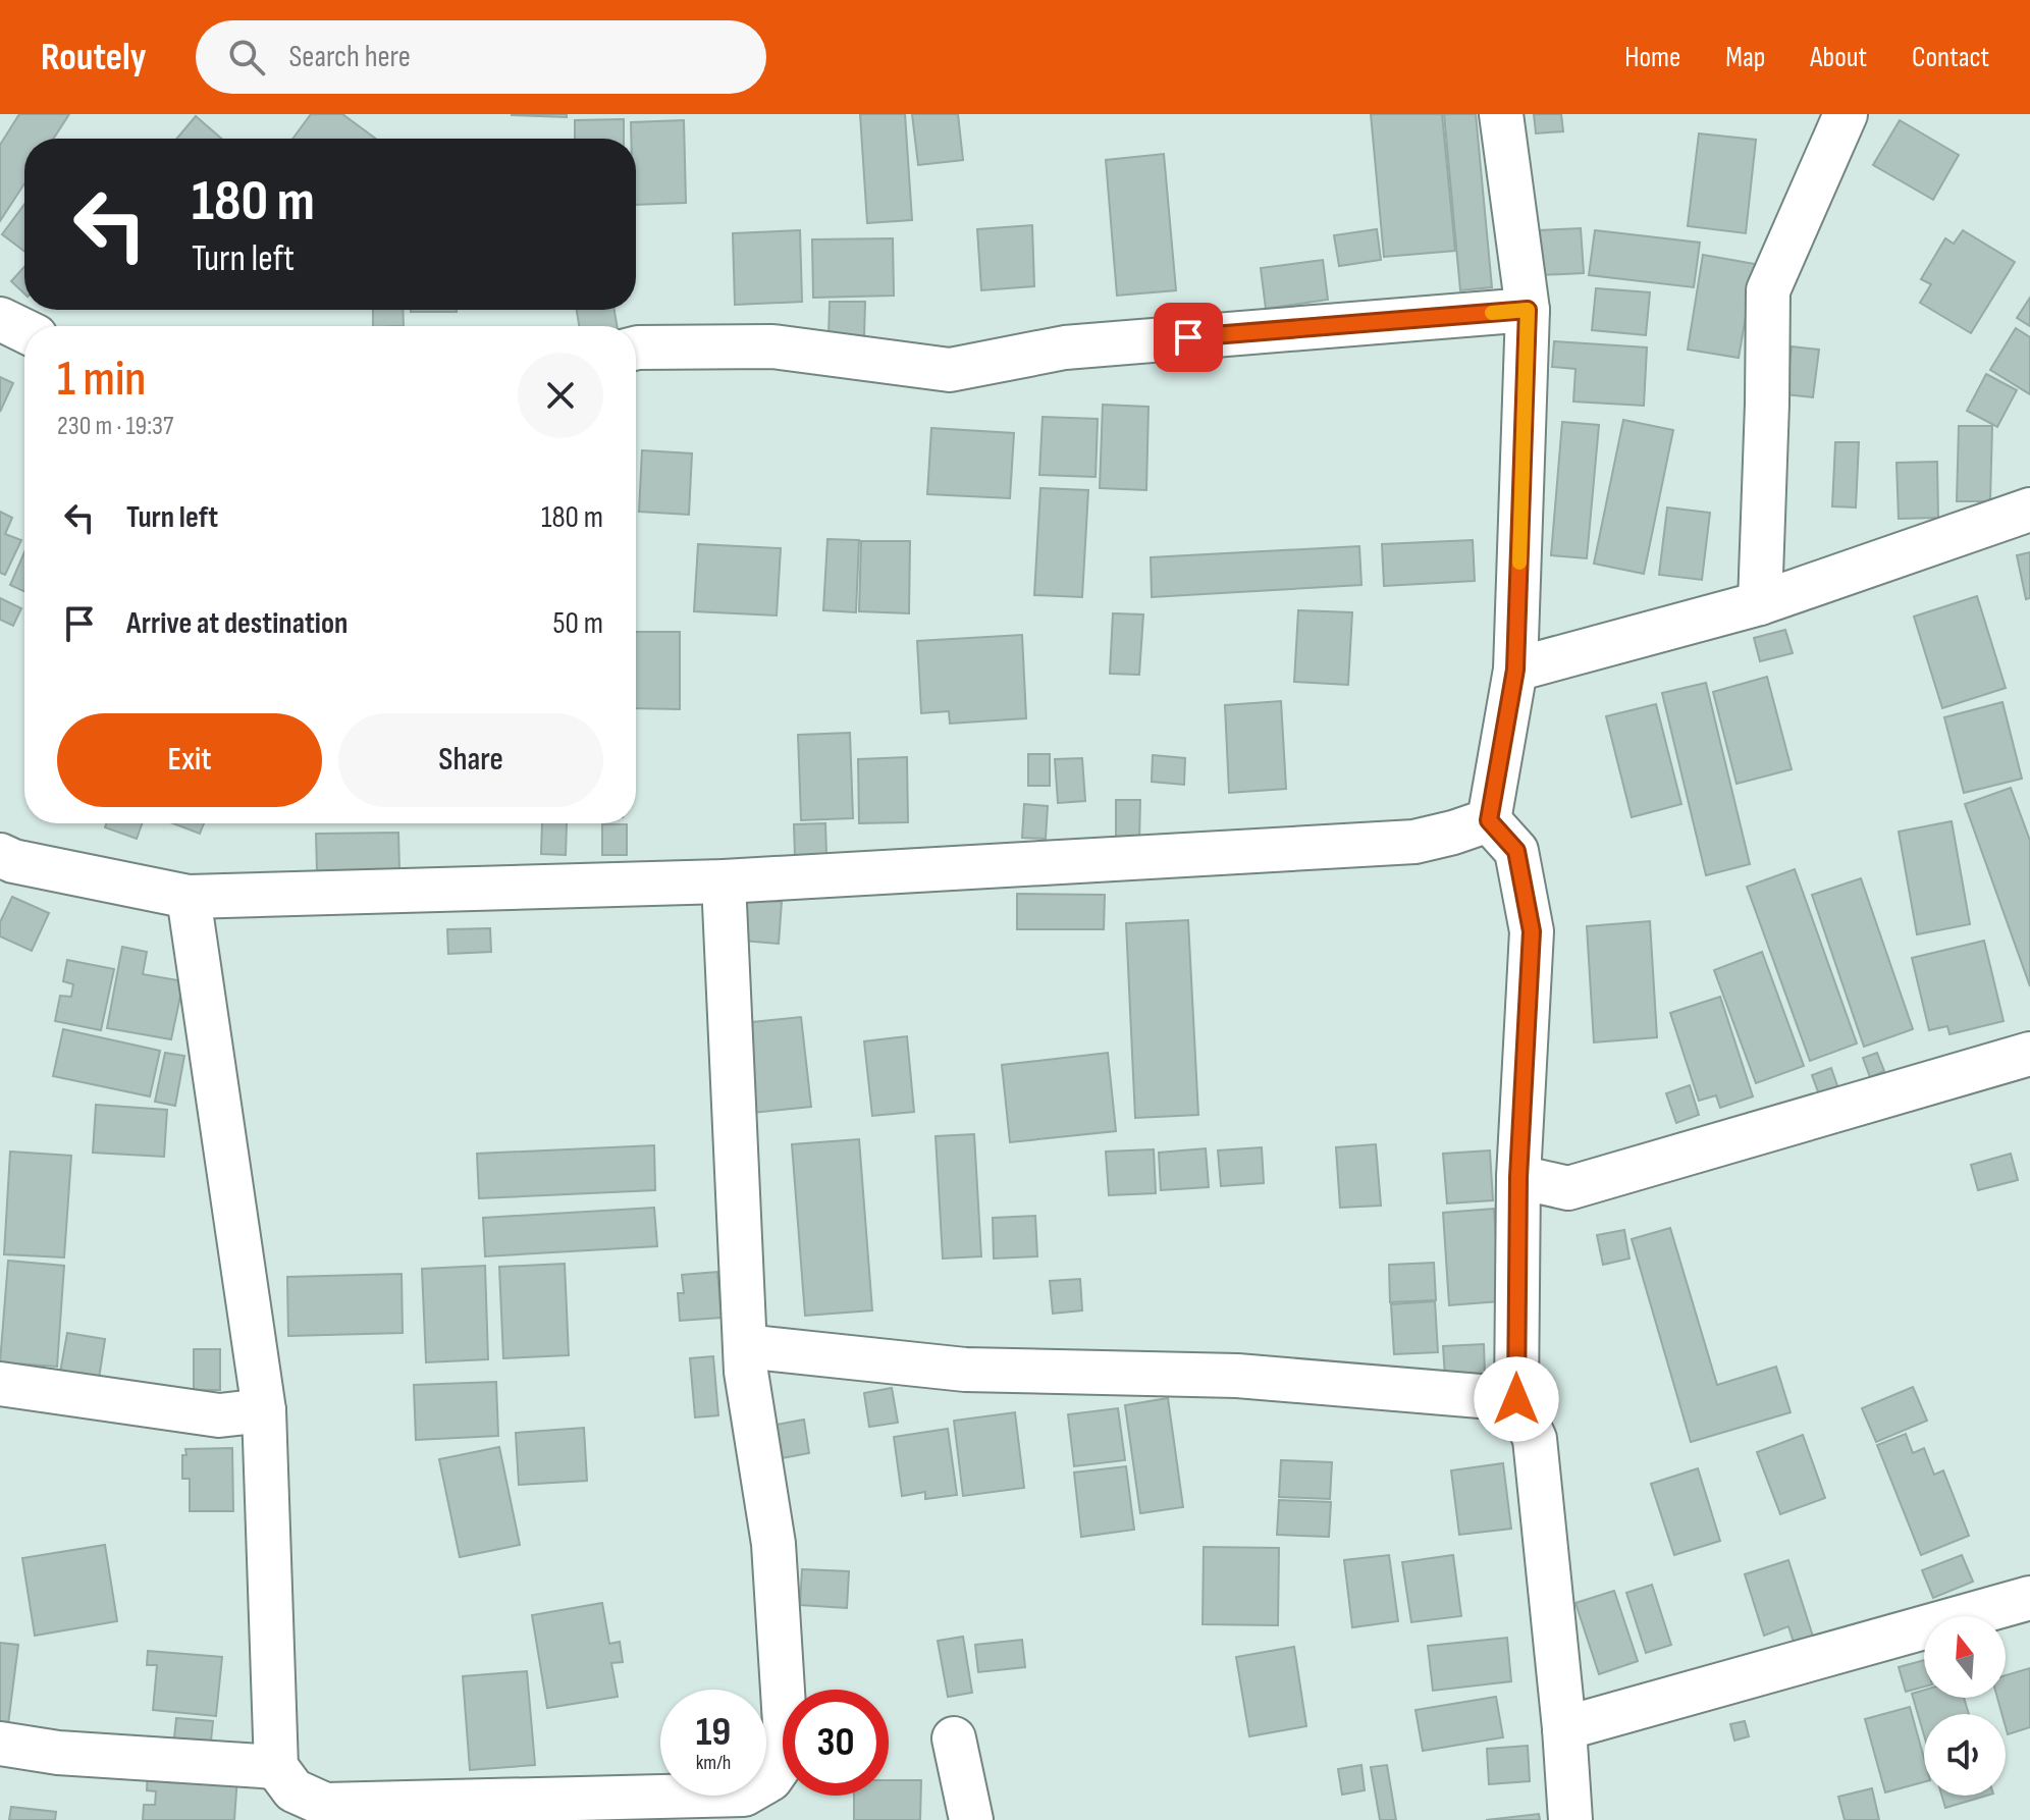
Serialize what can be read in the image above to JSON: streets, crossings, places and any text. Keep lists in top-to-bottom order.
{
  "north": "top",
  "page": {
    "header": "Routely",
    "search": "Search here",
    "nav": [
      "Home",
      "Map",
      "About",
      "Contact"
    ],
    "turn": ["180 m", "Turn left"],
    "heading": ["1 min", "230 m · 19:37"],
    "list": [
      {
        "name": "Turn left",
        "value": "180 m"
      },
      {
        "name": "Arrive at destination",
        "value": "50 m"
      }
    ],
    "buttons": ["Exit", "Share"],
    "speed": "19 km/h",
    "limit": "30"
  }
}
